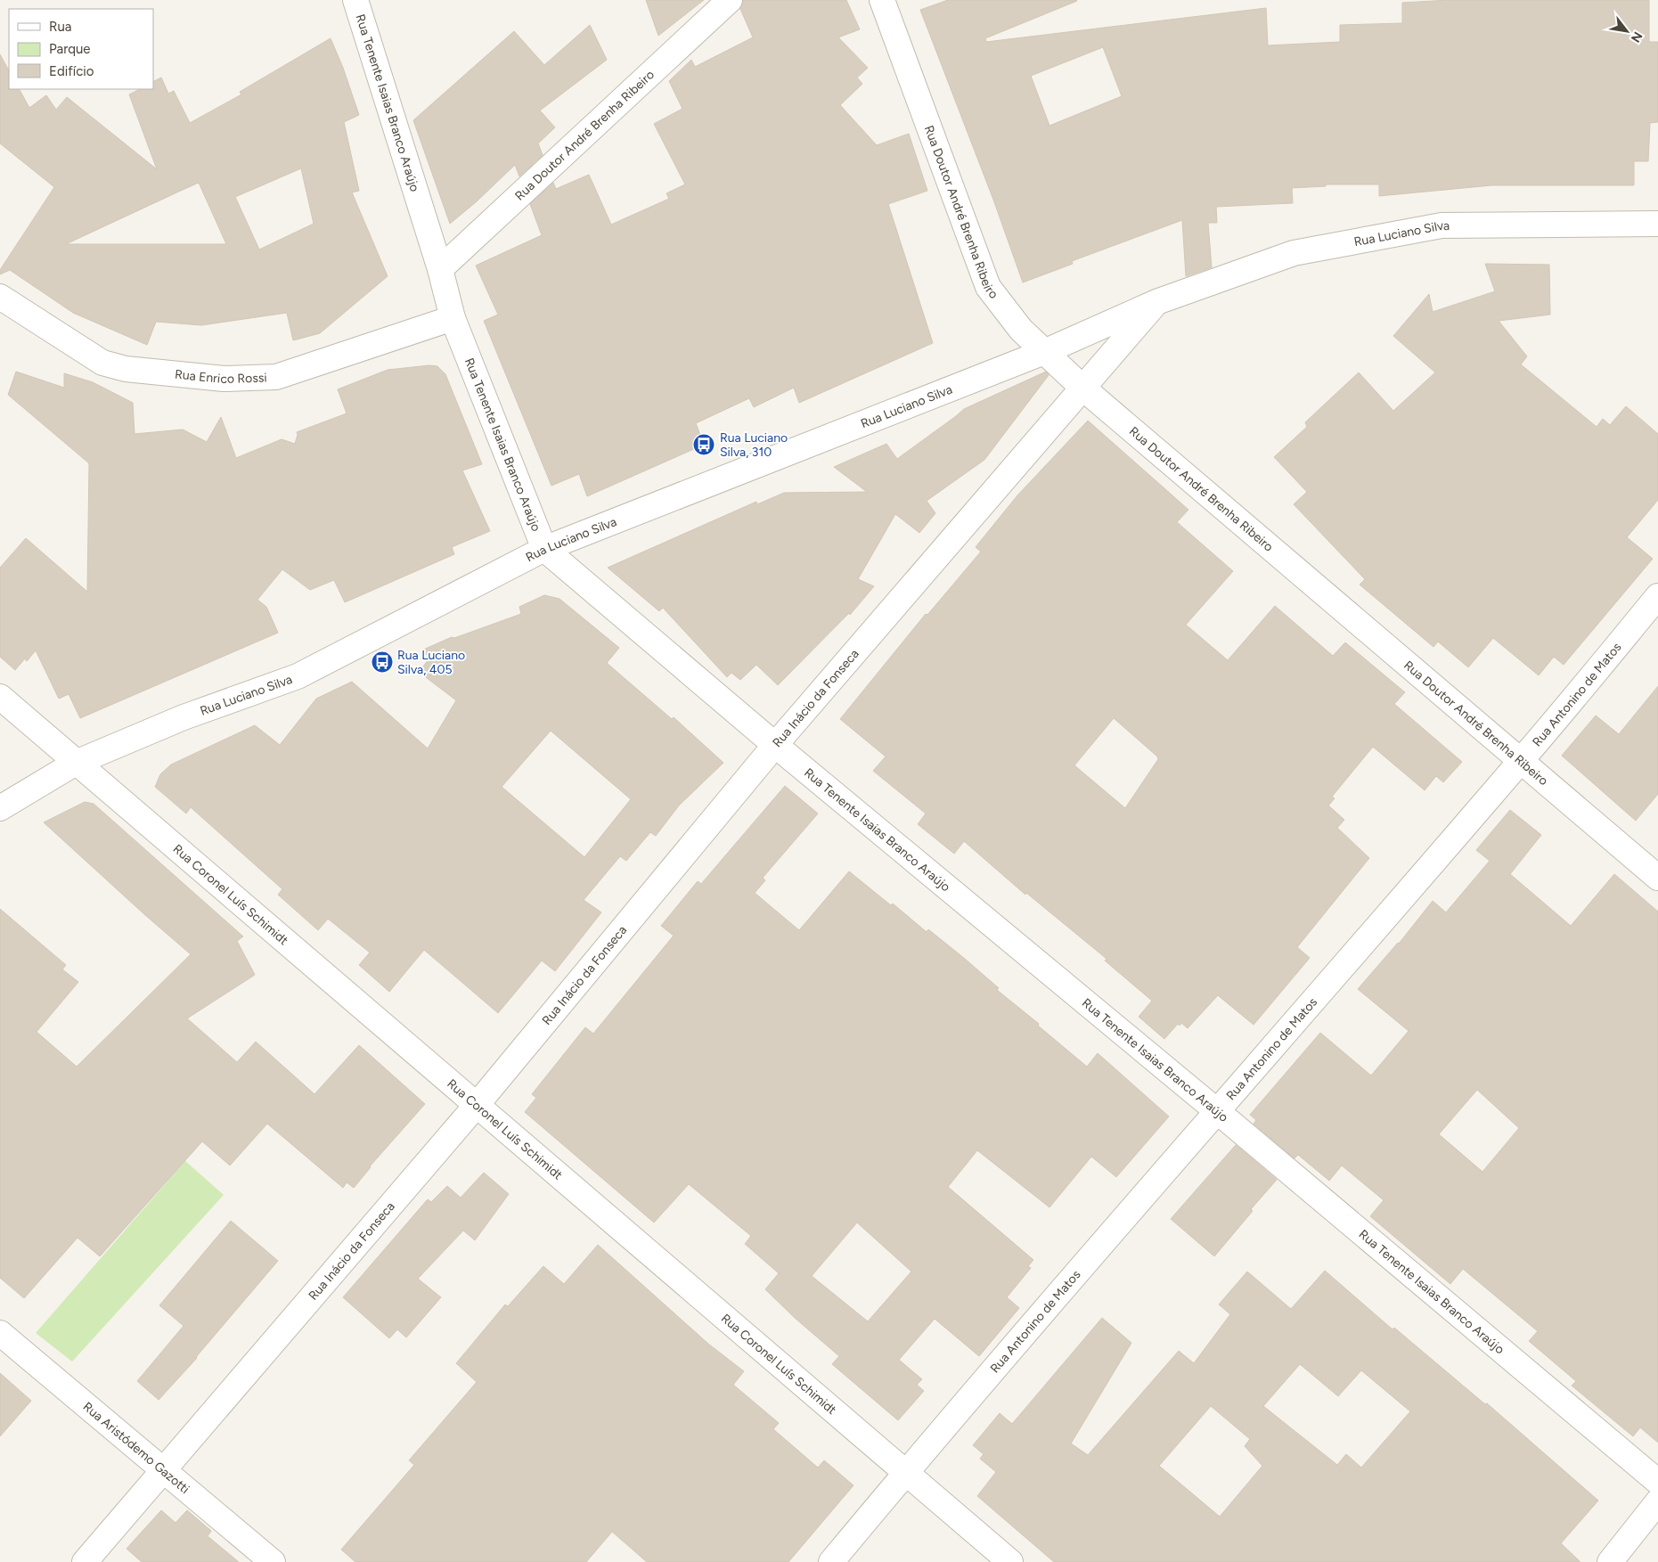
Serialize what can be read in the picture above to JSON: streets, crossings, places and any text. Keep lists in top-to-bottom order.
{
  "streets": {
    "street": [
      "Rua Tenente Isaias Branco Araújo",
      "Rua Doutor André Brenha Ribeiro",
      "Rua Luciano Silva",
      "Rua Enrico Rossi",
      "Rua Antonino de Matos",
      "Rua Inácio da Fonseca",
      "Rua Coronel Luís Schimidt",
      "Rua Aristódemo Gazotti"
    ]
  },
  "crossings": [
    ["Rua Tenente Isaias Branco Araújo", "Rua Doutor André Brenha Ribeiro"],
    ["Rua Tenente Isaias Branco Araújo", "Rua Luciano Silva"],
    ["Rua Tenente Isaias Branco Araújo", "Rua Enrico Rossi"],
    ["Rua Tenente Isaias Branco Araújo", "Rua Antonino de Matos"],
    ["Rua Tenente Isaias Branco Araújo", "Rua Inácio da Fonseca"],
    ["Rua Doutor André Brenha Ribeiro", "Rua Luciano Silva"],
    ["Rua Doutor André Brenha Ribeiro", "Rua Antonino de Matos"],
    ["Rua Doutor André Brenha Ribeiro", "Rua Inácio da Fonseca"],
    ["Rua Luciano Silva", "Rua Inácio da Fonseca"],
    ["Rua Luciano Silva", "Rua Coronel Luís Schimidt"],
    ["Rua Antonino de Matos", "Rua Coronel Luís Schimidt"],
    ["Rua Inácio da Fonseca", "Rua Coronel Luís Schimidt"],
    ["Rua Inácio da Fonseca", "Rua Aristódemo Gazotti"]
  ],
  "places": {
    "bus stop": ["Rua Luciano Silva, 310", "Rua Luciano Silva, 405"]
  },
  "legend": ["Rua", "Parque", "Edifício"],
  "north": "bottom right"
}
